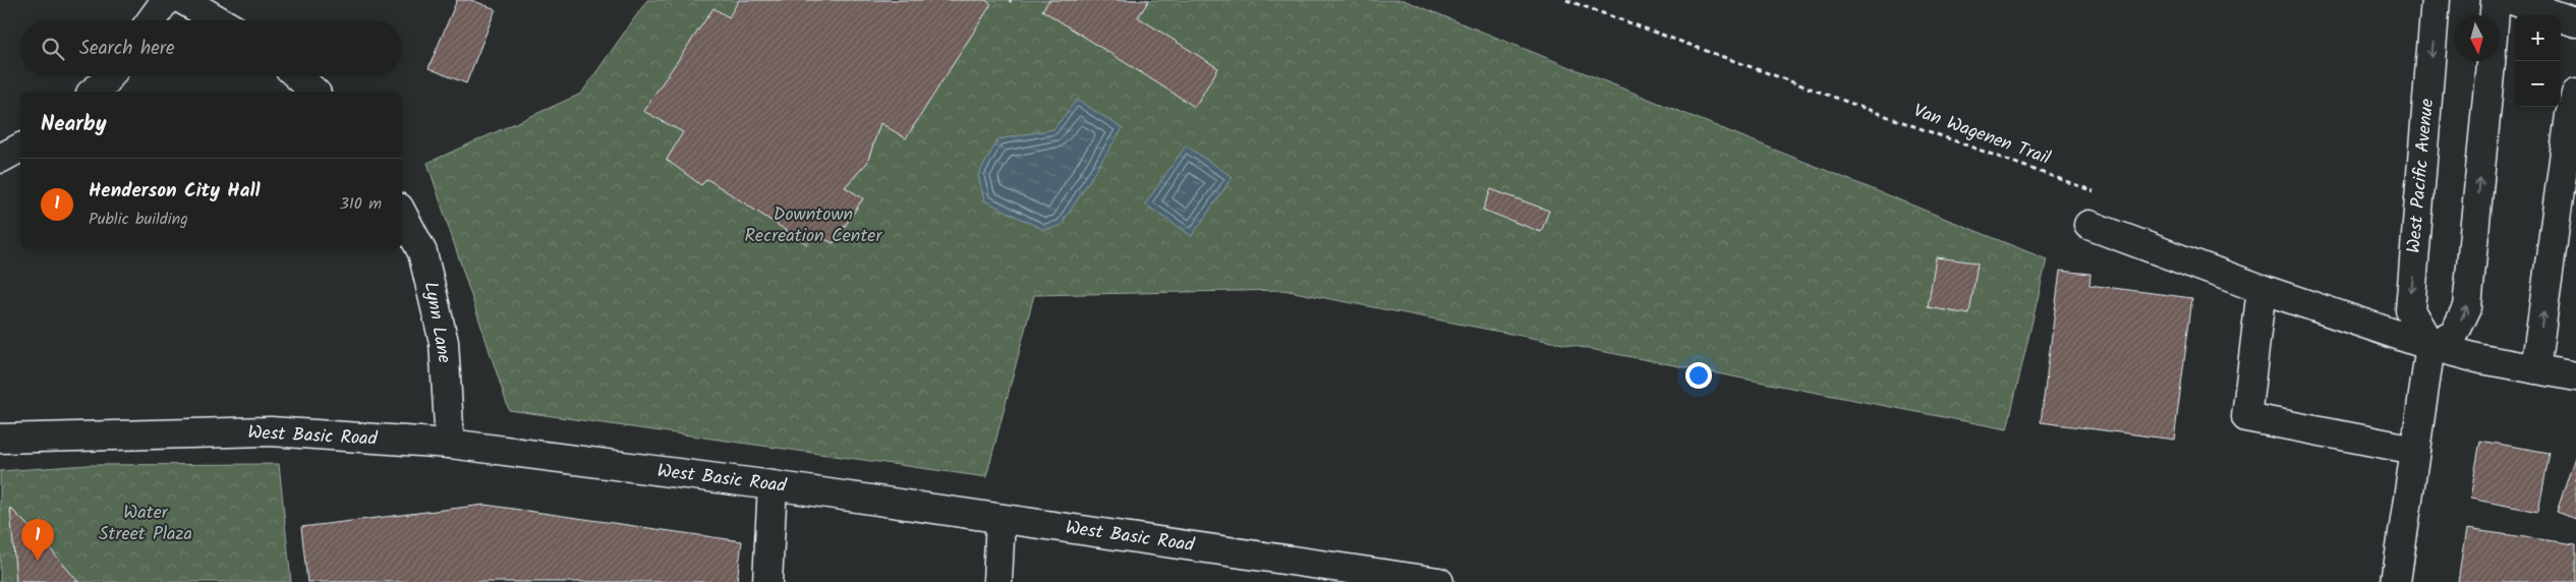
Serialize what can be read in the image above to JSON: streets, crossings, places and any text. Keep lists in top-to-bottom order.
{
  "streets": {
    "street": ["West Pacific Avenue", "Lynn Lane", "West Basic Road"],
    "path": ["Van Wagenen Trail"]
  },
  "crossings": [
    ["Lynn Lane", "West Basic Road"]
  ],
  "parks": ["Downtown Recreation Center", "Water Street Plaza"],
  "north": "bottom",
  "page": {
    "map_buttons": ["+", "−"],
    "search": "Search here",
    "heading": "Nearby",
    "list": [
      {
        "mark": "1",
        "name": "Henderson City Hall",
        "note": "Public building",
        "value": "310 m"
      }
    ],
    "pins": "1"
  }
}
